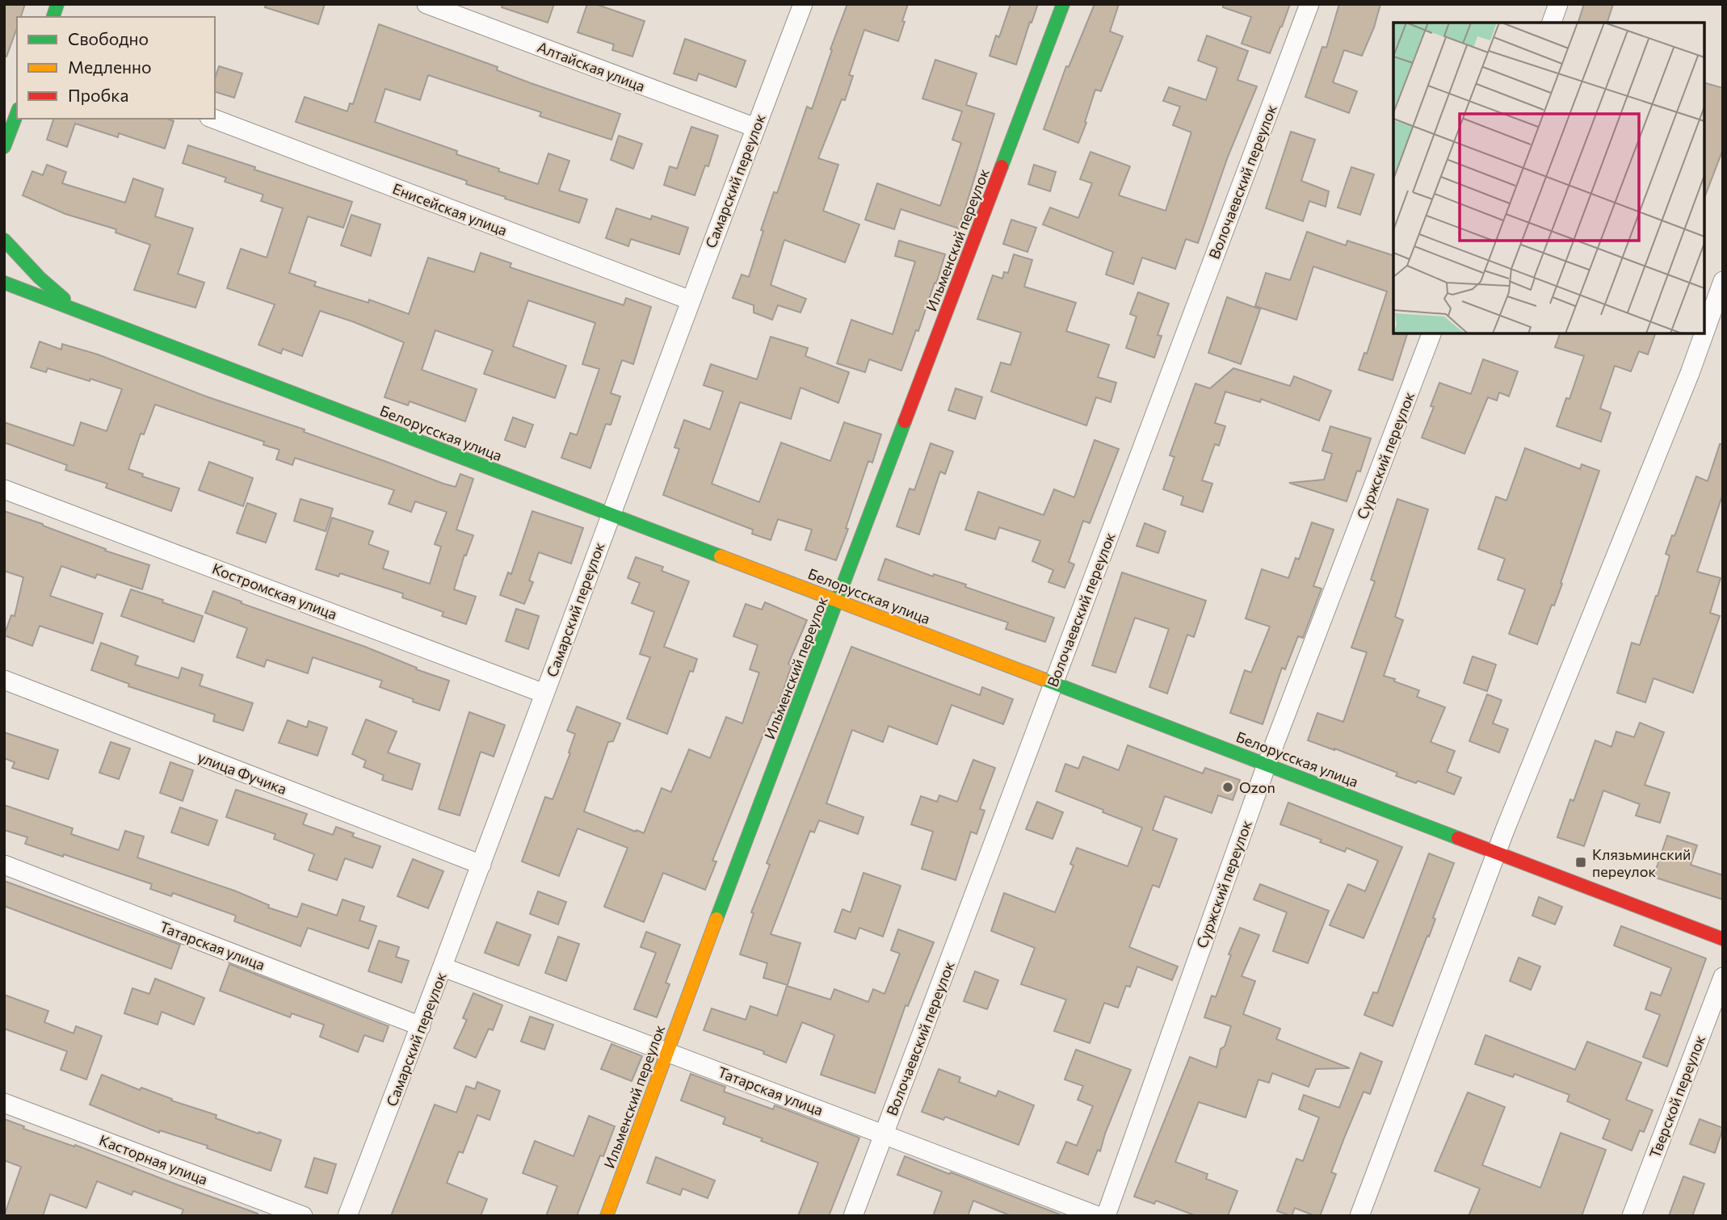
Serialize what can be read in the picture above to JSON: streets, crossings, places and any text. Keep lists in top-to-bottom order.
{
  "streets": {
    "main road": ["Ильменский переулок", "Белорусская улица"],
    "street": [
      "Алтайская улица",
      "Самарский переулок",
      "Волочаевский переулок",
      "Енисейская улица",
      "Суржский переулок",
      "Костромская улица",
      "улица Фучика",
      "Татарская улица",
      "Тверской переулок",
      "Касторная улица"
    ]
  },
  "crossings": [
    ["Алтайская улица", "Самарский переулок"],
    ["Самарский переулок", "Енисейская улица"],
    ["Самарский переулок", "Белорусская улица"],
    ["Самарский переулок", "Костромская улица"],
    ["Самарский переулок", "улица Фучика"],
    ["Самарский переулок", "Татарская улица"],
    ["Волочаевский переулок", "Белорусская улица"],
    ["Волочаевский переулок", "Татарская улица"],
    ["Ильменский переулок", "Белорусская улица"],
    ["Ильменский переулок", "Татарская улица"],
    ["Белорусская улица", "Суржский переулок"]
  ],
  "places": {
    "other": ["Ozon"],
    "transit": ["Клязьминский переулок"]
  },
  "legend": ["Свободно", "Медленно", "Пробка"]
}
